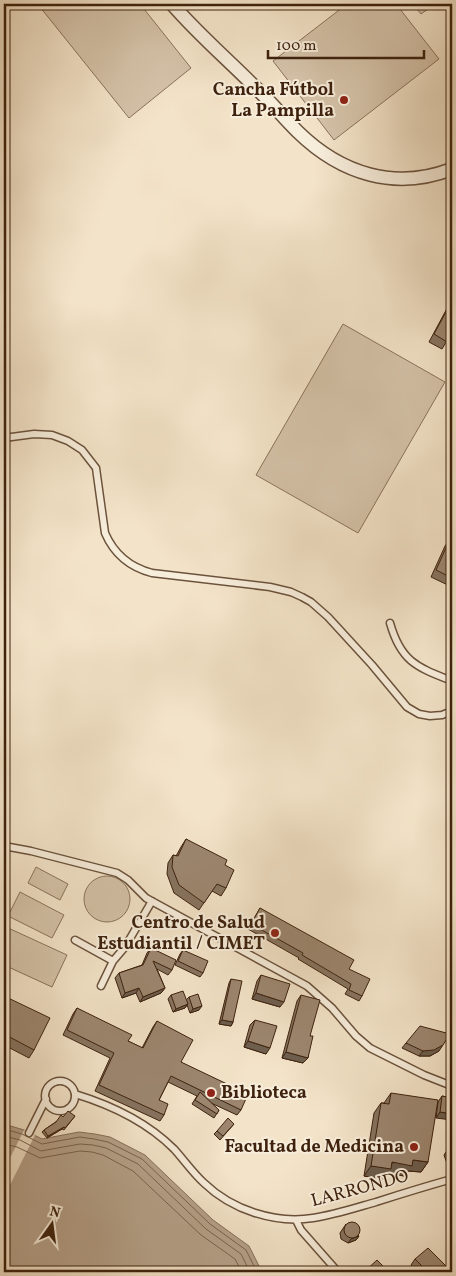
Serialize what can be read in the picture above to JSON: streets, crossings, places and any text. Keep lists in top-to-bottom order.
{
  "streets": {
    "lane": ["LARRONDO"]
  },
  "places": [
    "Cancha Fútbol La Pampilla",
    "Centro de Salud Estudiantil / CIMET",
    "Biblioteca",
    "Facultad de Medicina"
  ],
  "scale_bar": "100 m",
  "north": "top"
}
